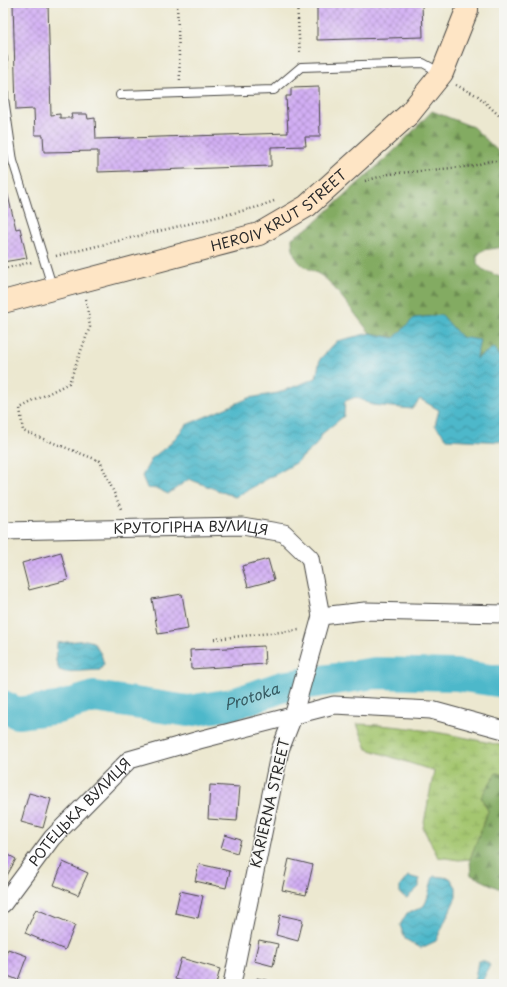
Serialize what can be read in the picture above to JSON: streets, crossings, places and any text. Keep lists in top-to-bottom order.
{
  "streets": {
    "street": [
      "HEROIV KRUT STREET",
      "КРУТОГІРНА ВУЛИЦЯ",
      "KARIERNA STREET",
      "РОТЕЦЬКА ВУЛИЦЯ"
    ]
  },
  "crossings": [
    ["КРУТОГІРНА ВУЛИЦЯ", "KARIERNA STREET"],
    ["KARIERNA STREET", "РОТЕЦЬКА ВУЛИЦЯ"]
  ],
  "water": ["Protoka"]
}
